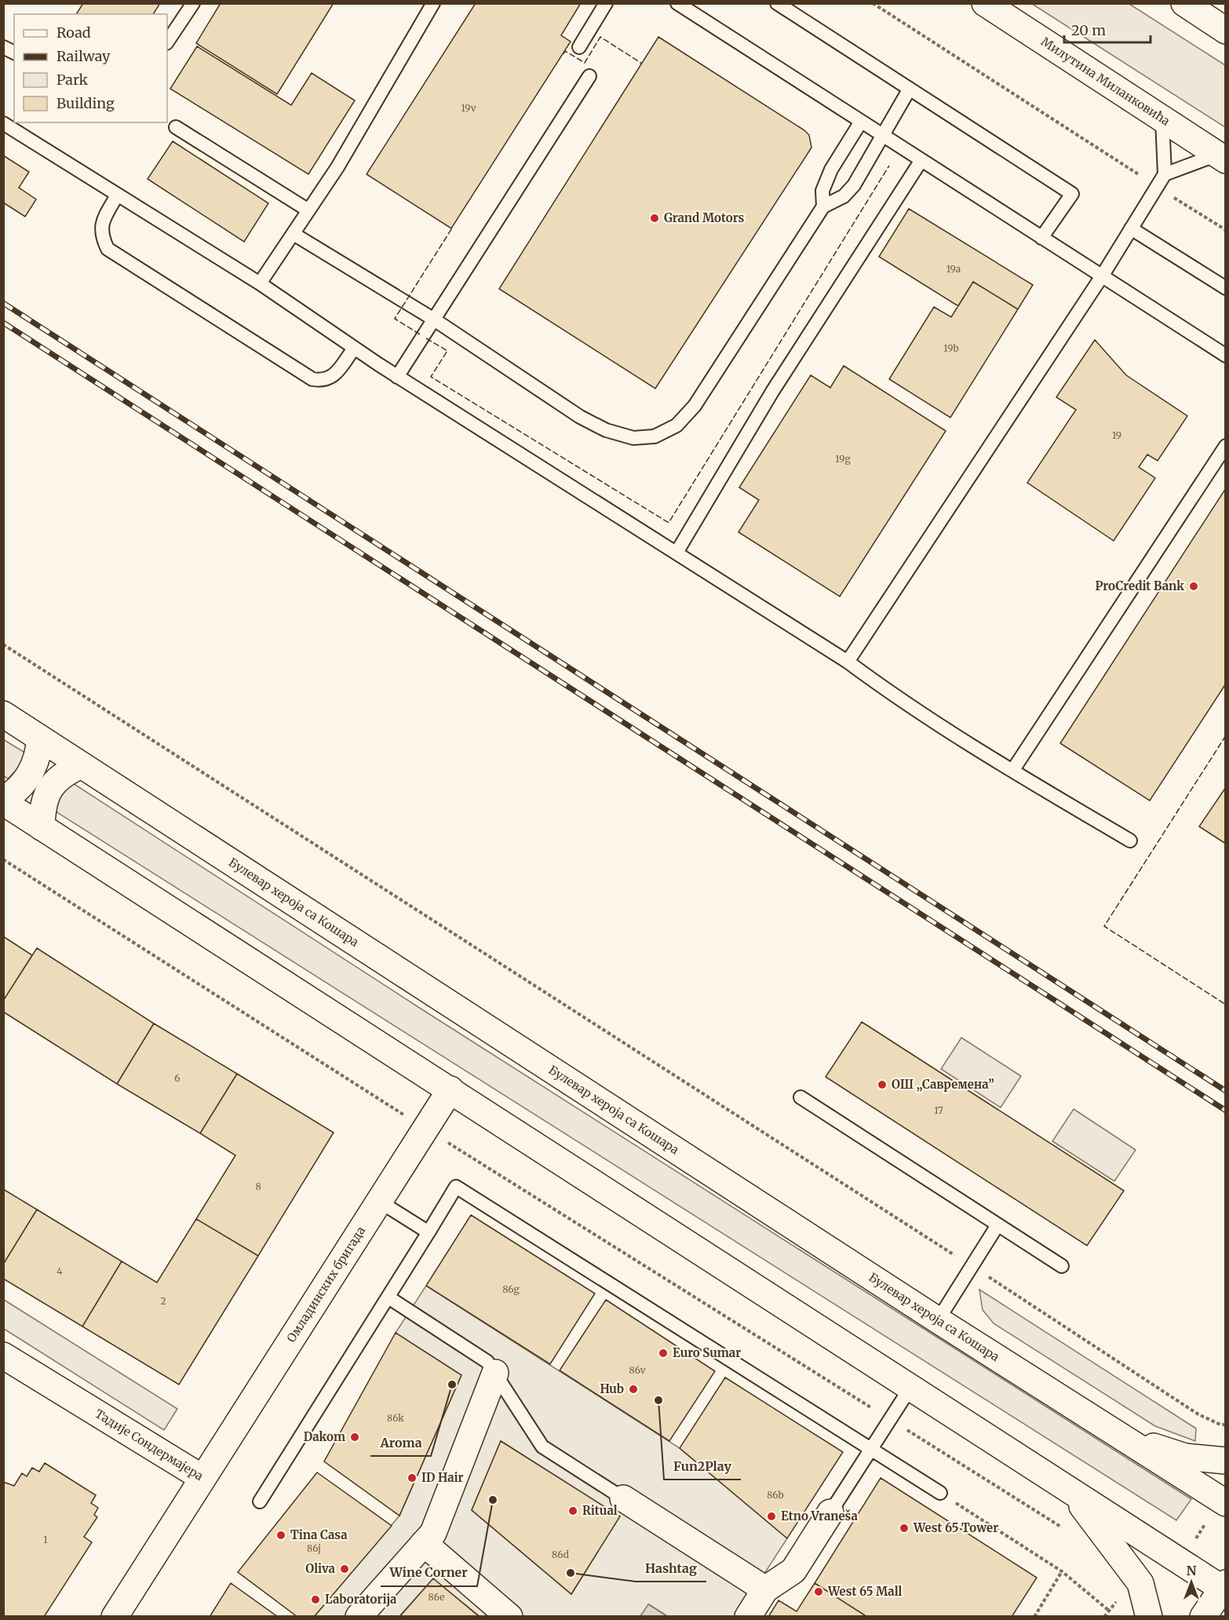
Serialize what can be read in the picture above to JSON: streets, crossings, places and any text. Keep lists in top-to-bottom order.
{
  "streets": {
    "main road": [
      "Милутина Миланковића",
      "Булевар хероја са Кошара",
      "Омладинских бригада",
      "Тадије Сондермајера"
    ]
  },
  "crossings": [
    ["Омладинских бригада", "Тадије Сондермајера"]
  ],
  "places": [
    "Grand Motors",
    "ProCredit Bank",
    "ОШ „Савремена”",
    "Euro Sumar",
    "Aroma",
    "Hub",
    "Fun2Play",
    "Dakom",
    "ID Hair",
    "Wine Corner",
    "Ritual",
    "Etno Vraneša",
    "West 65 Tower",
    "Tina Casa",
    "Oliva",
    "Hashtag",
    "West 65 Mall",
    "Laboratorija"
  ],
  "house_numbers": [
    "19v",
    "19a",
    "19b",
    "19",
    "19g",
    "6",
    "17",
    "8",
    "4",
    "86g",
    "2",
    "86v",
    "86k",
    "86b",
    "1",
    "86j",
    "86d",
    "86e"
  ],
  "legend": [
    "Road",
    "Railway",
    "Park",
    "Building"
  ],
  "scale_bar": "20 m",
  "north": "top"
}
